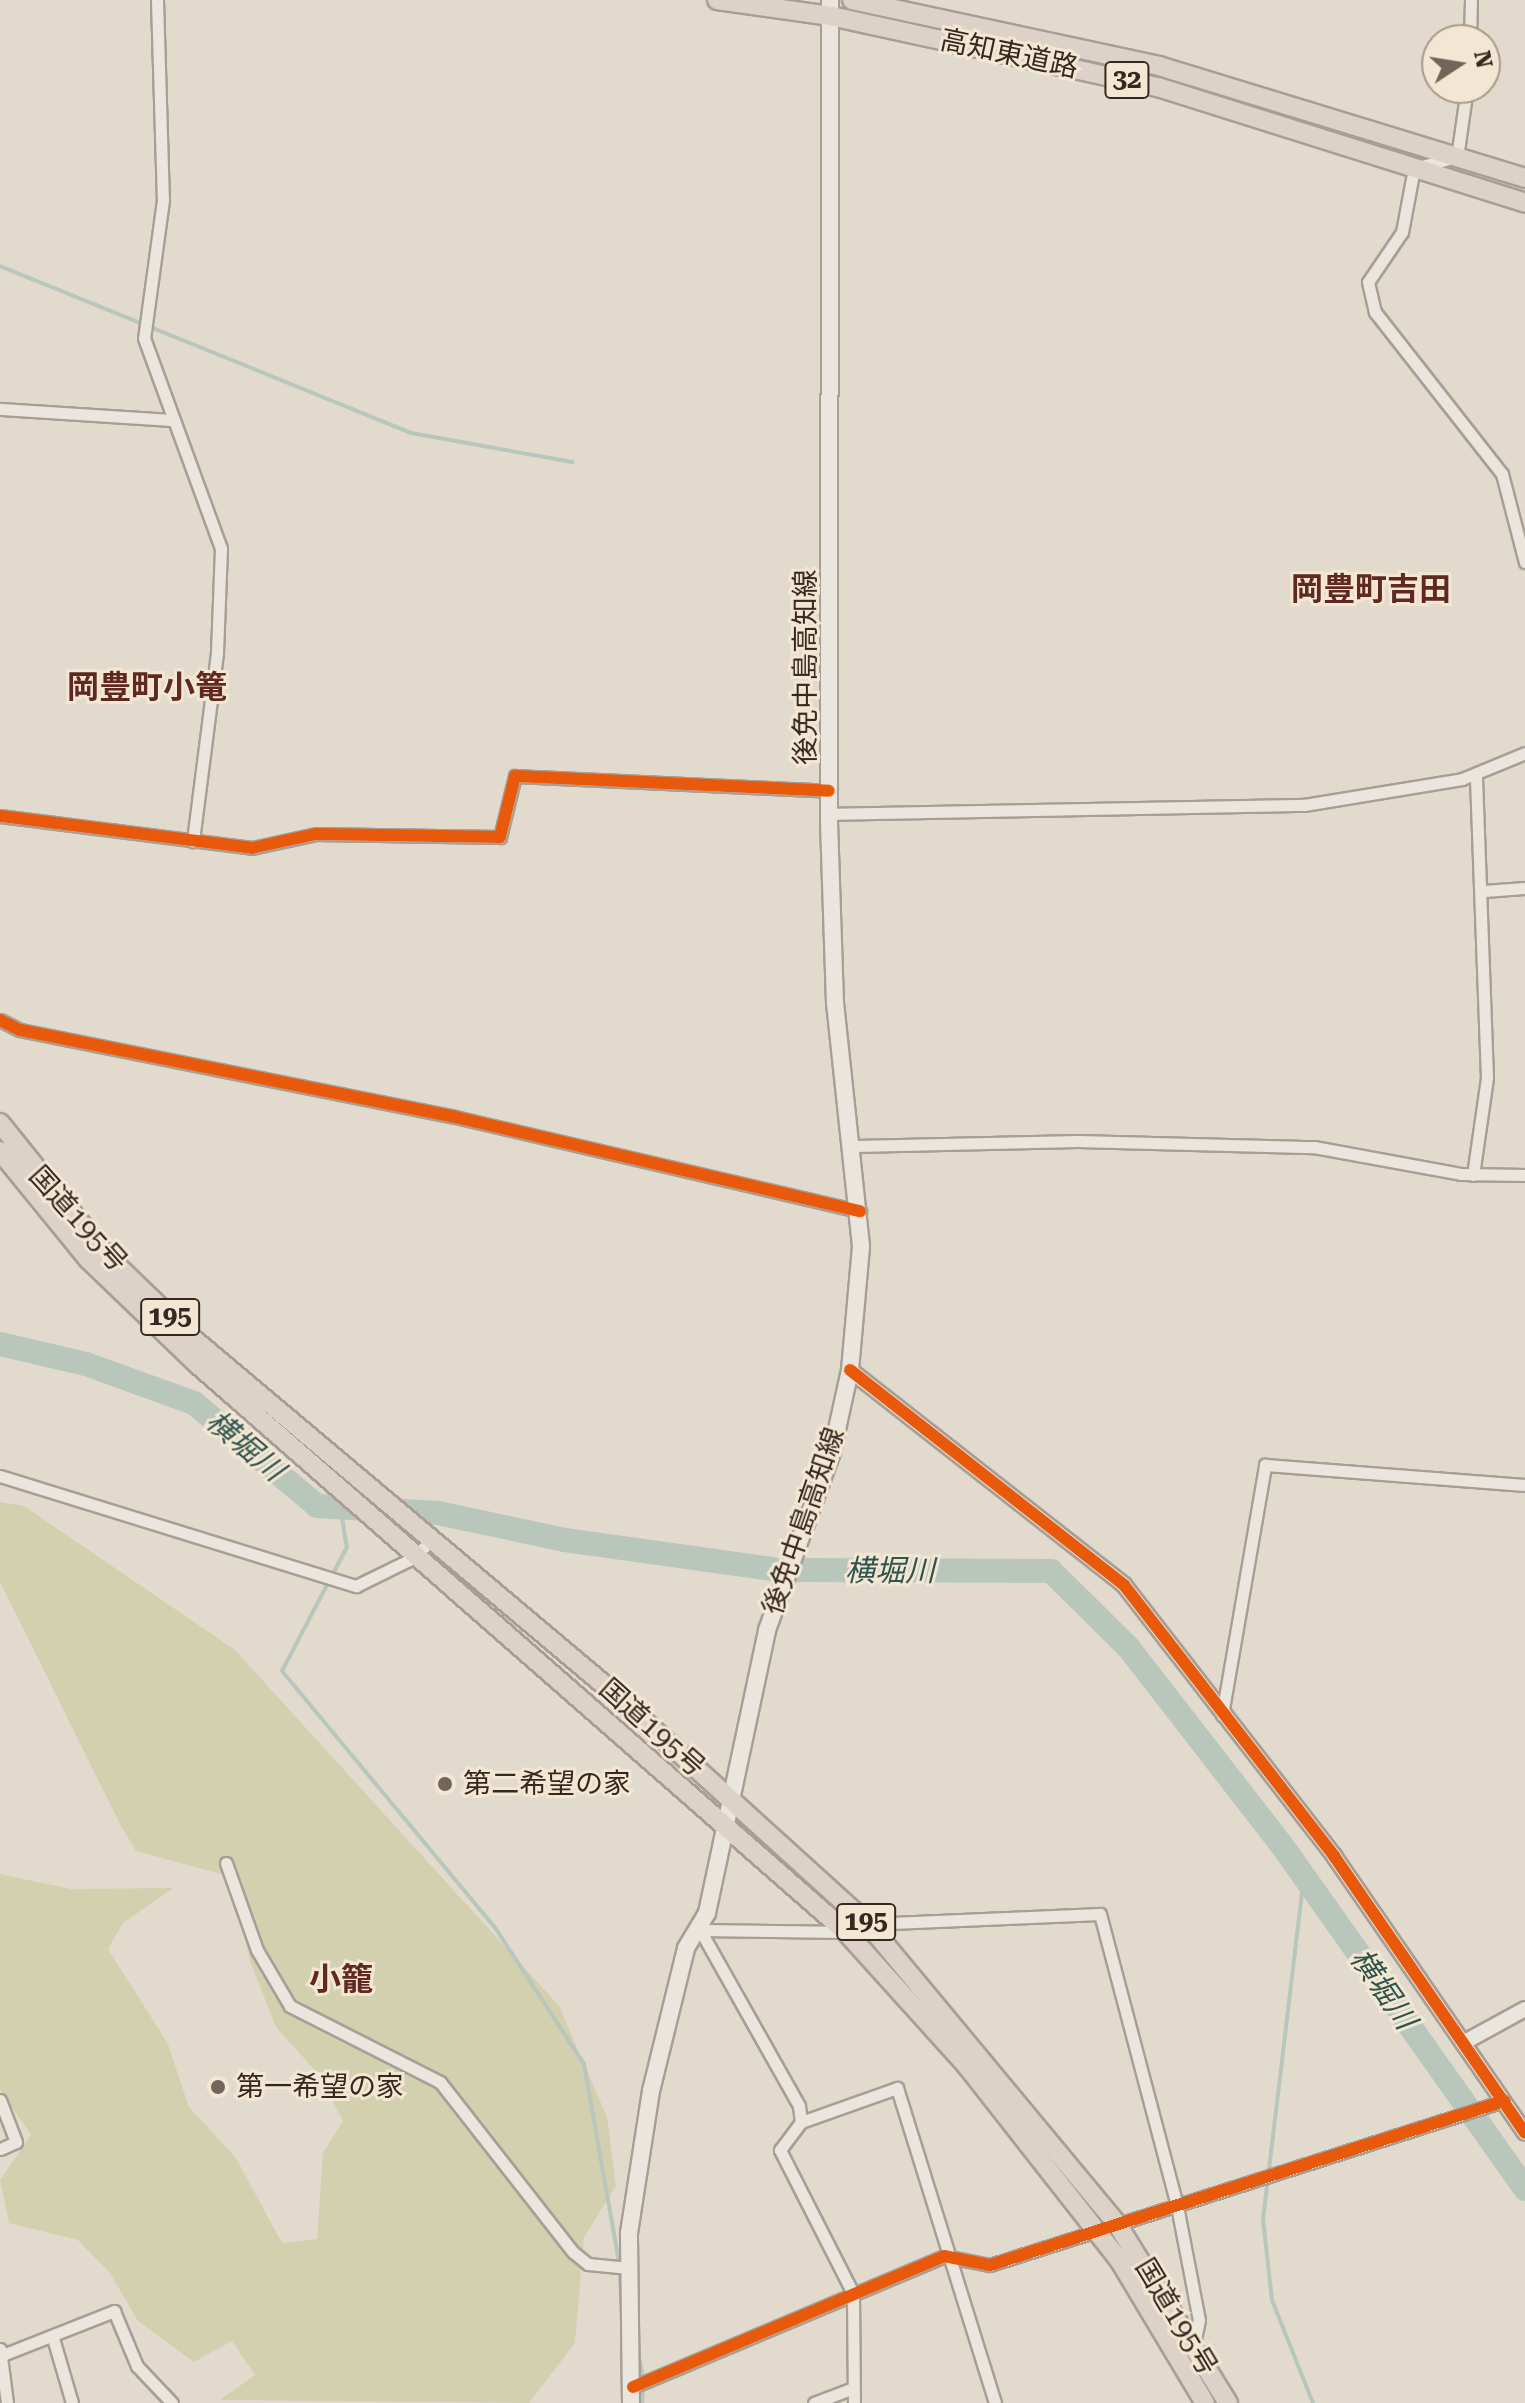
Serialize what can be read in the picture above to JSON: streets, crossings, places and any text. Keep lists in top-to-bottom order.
{
  "streets": {
    "highway": [
      "高知東道路",
      "32",
      "国道195号",
      "195"
    ],
    "main road": ["後免中島高知線"]
  },
  "crossings": [
    ["高知東道路", "後免中島高知線"],
    ["後免中島高知線", "国道195号"]
  ],
  "districts": ["岡豊町吉田", "岡豊町小篭", "小籠"],
  "water": ["横堀川"],
  "places": ["第二希望の家", "第一希望の家"],
  "north": "right"
}
